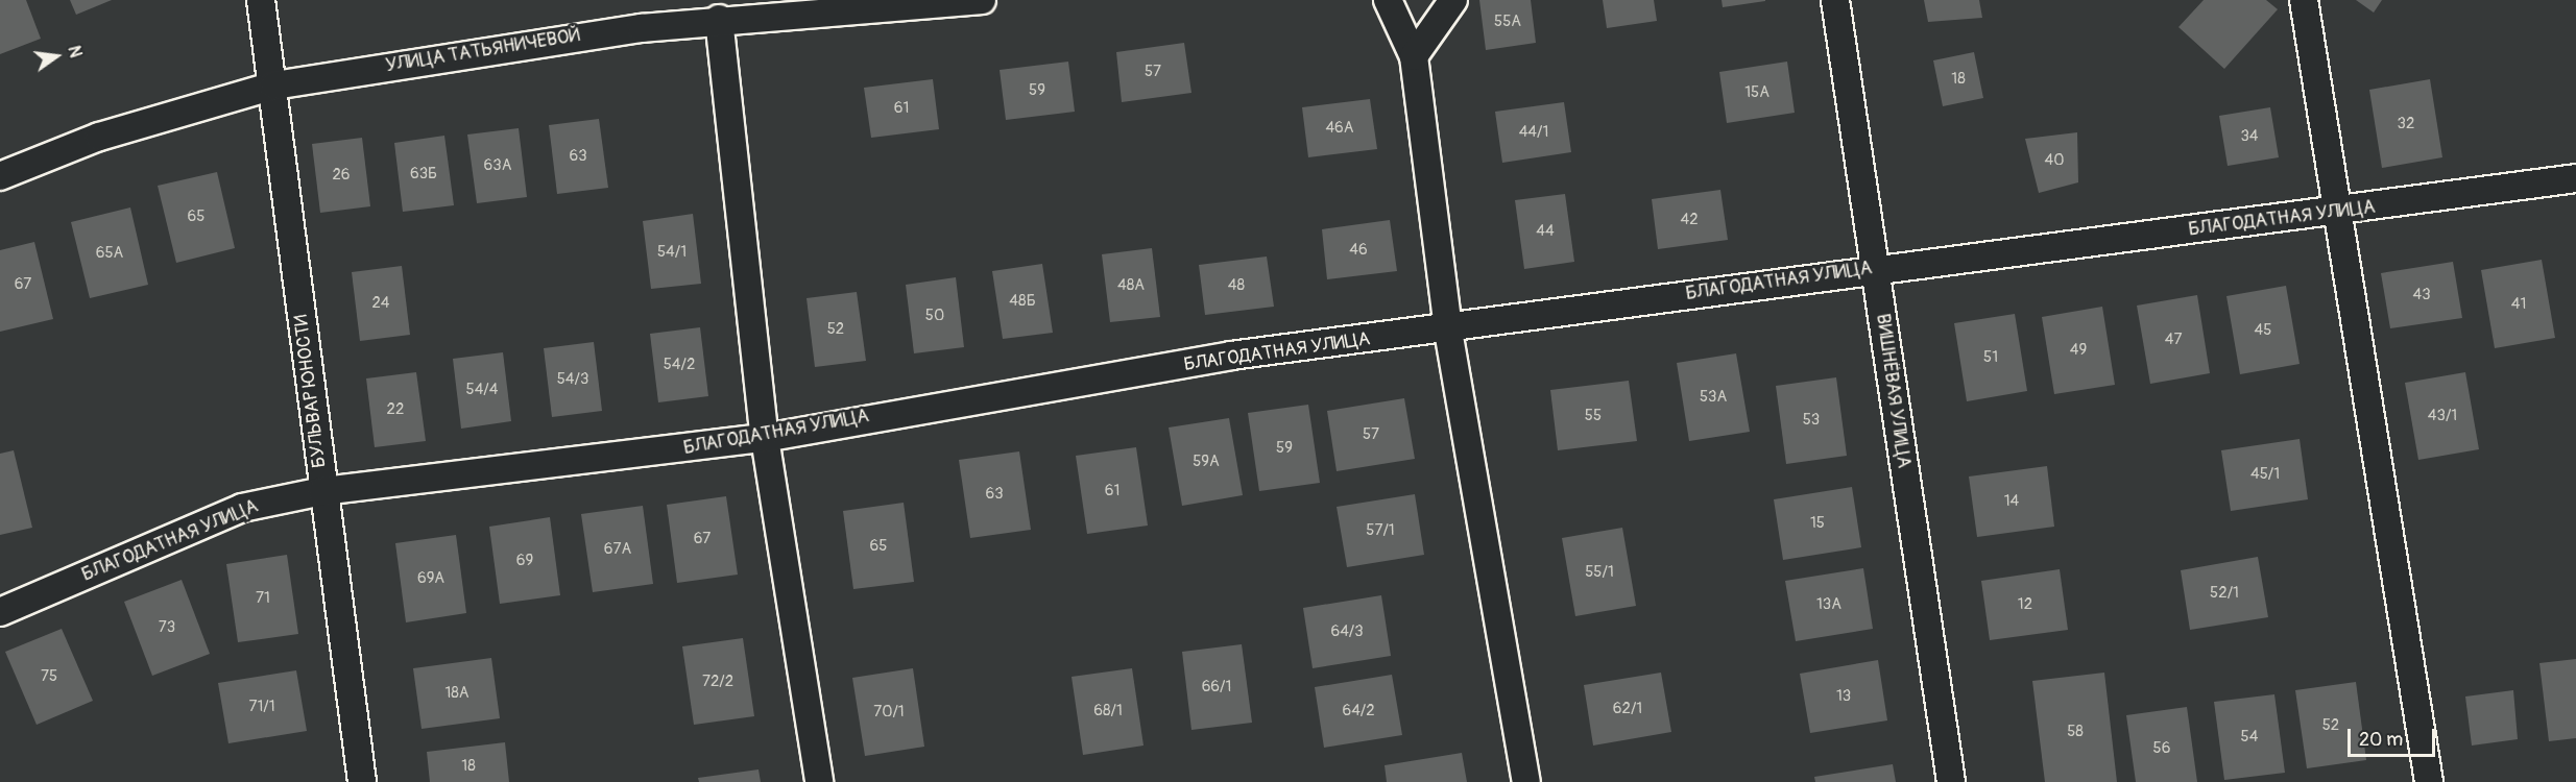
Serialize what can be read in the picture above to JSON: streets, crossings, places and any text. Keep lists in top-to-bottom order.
{
  "streets": {
    "street": [
      "УЛИЦА ТАТЬЯНИЧЕВОЙ",
      "БЛАГОДАТНАЯ УЛИЦА",
      "БУЛЬВАР ЮНОСТИ",
      "ВИШНЁВАЯ УЛИЦА"
    ]
  },
  "crossings": [
    ["УЛИЦА ТАТЬЯНИЧЕВОЙ", "БУЛЬВАР ЮНОСТИ"],
    ["БЛАГОДАТНАЯ УЛИЦА", "БУЛЬВАР ЮНОСТИ"],
    ["БЛАГОДАТНАЯ УЛИЦА", "ВИШНЁВАЯ УЛИЦА"]
  ],
  "house_numbers": [
    "55А",
    "57",
    "18",
    "59",
    "15А",
    "61",
    "32",
    "46А",
    "44/1",
    "34",
    "63",
    "40",
    "63А",
    "63Б",
    "26",
    "65",
    "42",
    "44",
    "46",
    "54/1",
    "65А",
    "67",
    "48А",
    "48",
    "43",
    "48Б",
    "24",
    "41",
    "50",
    "52",
    "45",
    "47",
    "49",
    "51",
    "54/2",
    "54/3",
    "54/4",
    "53А",
    "22",
    "55",
    "43/1",
    "53",
    "57",
    "59",
    "59А",
    "45/1",
    "61",
    "63",
    "14",
    "15",
    "57/1",
    "67",
    "65",
    "67А",
    "69",
    "55/1",
    "69А",
    "52/1",
    "71",
    "13А",
    "12",
    "73",
    "64/3",
    "75",
    "72/2",
    "66/1",
    "18А",
    "13",
    "71/1",
    "62/1",
    "68/1",
    "64/2",
    "70/1",
    "52",
    "58",
    "54",
    "56",
    "18"
  ],
  "scale_bar": "20 m",
  "north": "right"
}
